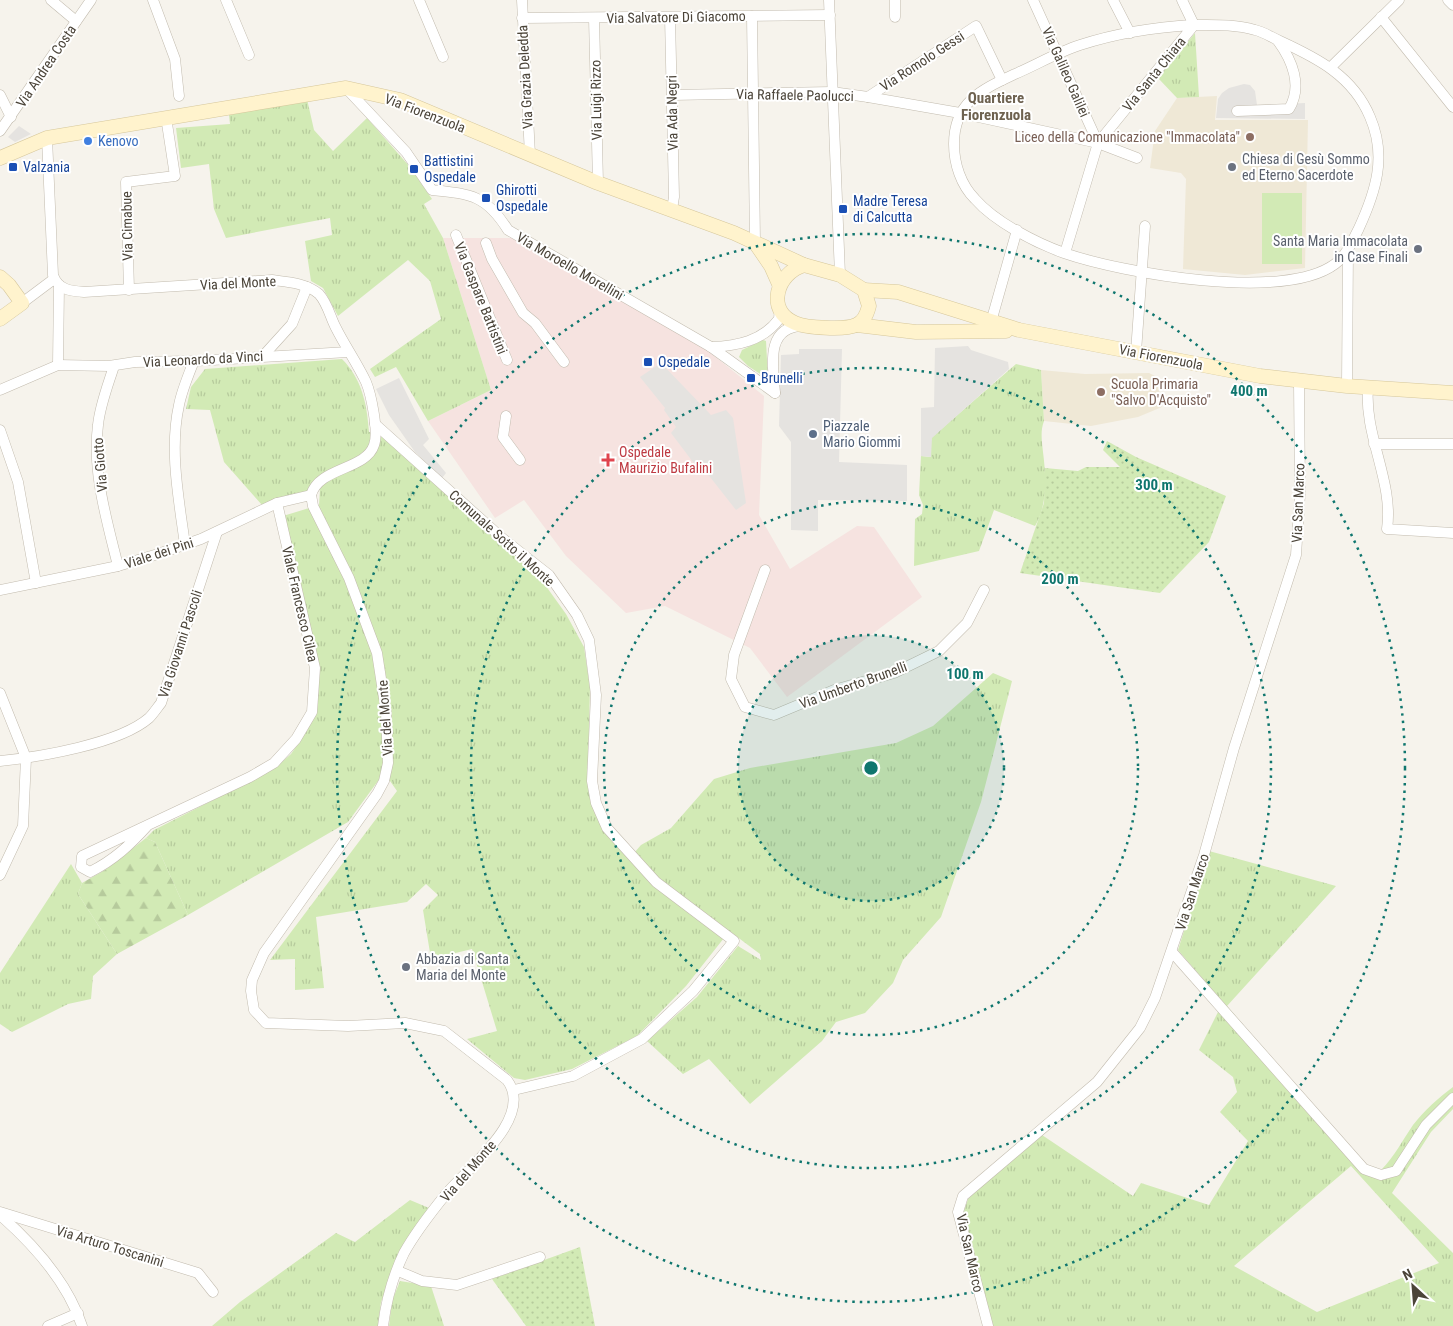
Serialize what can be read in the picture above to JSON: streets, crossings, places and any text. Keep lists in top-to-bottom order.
{
  "streets": {
    "street": [
      "Via Salvatore Di Giacomo",
      "Via Romolo Gessi",
      "Via Andrea Costa",
      "Via Galileo Galilei",
      "Via Santa Chiara",
      "Via Grazia Deledda",
      "Via Raffaele Paolucci",
      "Via Luigi Rizzo",
      "Via Fiorenzuola",
      "Via Ada Negri",
      "Via Cimabue",
      "Via Moroello Morellini",
      "Via del Monte",
      "Via Gaspare Battistini",
      "Via Leonardo da Vinci",
      "Via Giotto",
      "Via San Marco",
      "Comunale Sotto il Monte",
      "Viale dei Pini",
      "Viale Francesco Cilea",
      "Via Giovanni Pascoli",
      "Via Umberto Brunelli",
      "Via Arturo Toscanini"
    ]
  },
  "crossings": [
    ["Via Salvatore Di Giacomo", "Via Grazia Deledda"],
    ["Via Salvatore Di Giacomo", "Via Luigi Rizzo"],
    ["Via Salvatore Di Giacomo", "Via Ada Negri"],
    ["Via Romolo Gessi", "Via Raffaele Paolucci"],
    ["Via Galileo Galilei", "Via Santa Chiara"],
    ["Via Galileo Galilei", "Via Raffaele Paolucci"],
    ["Via Santa Chiara", "Via Raffaele Paolucci"],
    ["Via Grazia Deledda", "Via Fiorenzuola"],
    ["Via Raffaele Paolucci", "Via Ada Negri"],
    ["Via Luigi Rizzo", "Via Fiorenzuola"],
    ["Via Fiorenzuola", "Via Ada Negri"],
    ["Via Fiorenzuola", "Via Cimabue"],
    ["Via Fiorenzuola", "Via Moroello Morellini"],
    ["Via Fiorenzuola", "Via San Marco"],
    ["Via Cimabue", "Via del Monte"],
    ["Via del Monte", "Via Leonardo da Vinci"],
    ["Via del Monte", "Comunale Sotto il Monte"],
    ["Via del Monte", "Viale dei Pini"],
    ["Via Leonardo da Vinci", "Via Giotto"],
    ["Via Giotto", "Viale dei Pini"],
    ["Viale dei Pini", "Viale Francesco Cilea"],
    ["Viale dei Pini", "Via Giovanni Pascoli"]
  ],
  "districts": ["Quartiere Fiorenzuola"],
  "places": {
    "other": [
      "Liceo della Comunicazione \"Immacolata\"",
      "Kenovo",
      "Chiesa di Gesù Sommo ed Eterno Sacerdote",
      "Santa Maria Immacolata in Case Finali",
      "Scuola Primaria \"Salvo D'Acquisto\"",
      "Piazzale Mario Giommi",
      "Abbazia di Santa Maria del Monte"
    ],
    "transit": [
      "Valzania",
      "Battistini Ospedale",
      "Ghirotti Ospedale",
      "Madre Teresa di Calcutta",
      "Ospedale",
      "Brunelli"
    ],
    "health": ["Ospedale Maurizio Bufalini"]
  },
  "north": "top left",
  "rings": [
    "400 m",
    "300 m",
    "200 m",
    "100 m"
  ]
}
